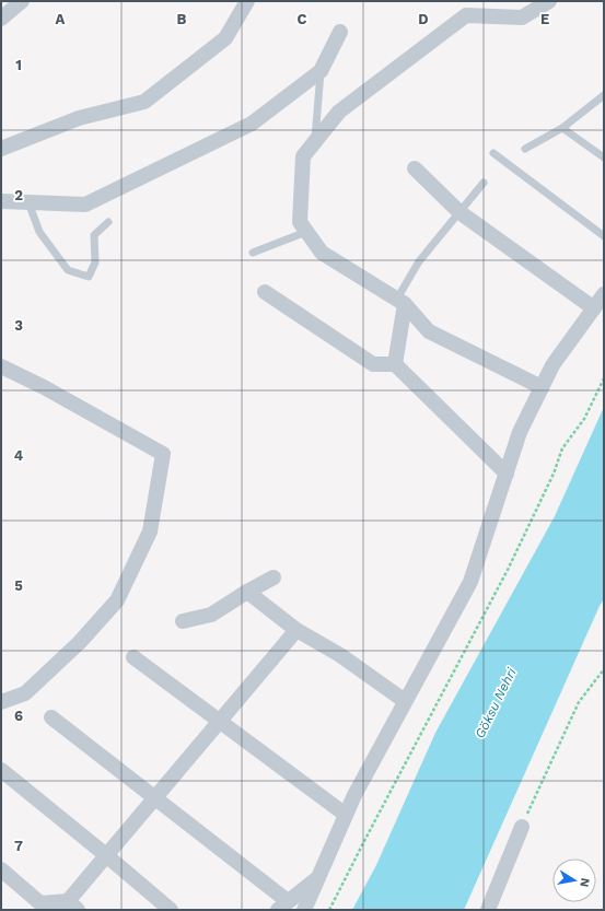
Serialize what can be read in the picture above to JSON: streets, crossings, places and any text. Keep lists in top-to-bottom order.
{
  "water": ["Göksu Nehri"],
  "north": "right",
  "grid": {
    "columns": [
      "A",
      "B",
      "C",
      "D",
      "E"
    ],
    "rows": [
      "1",
      "2",
      "3",
      "4",
      "5",
      "6",
      "7"
    ]
  }
}
